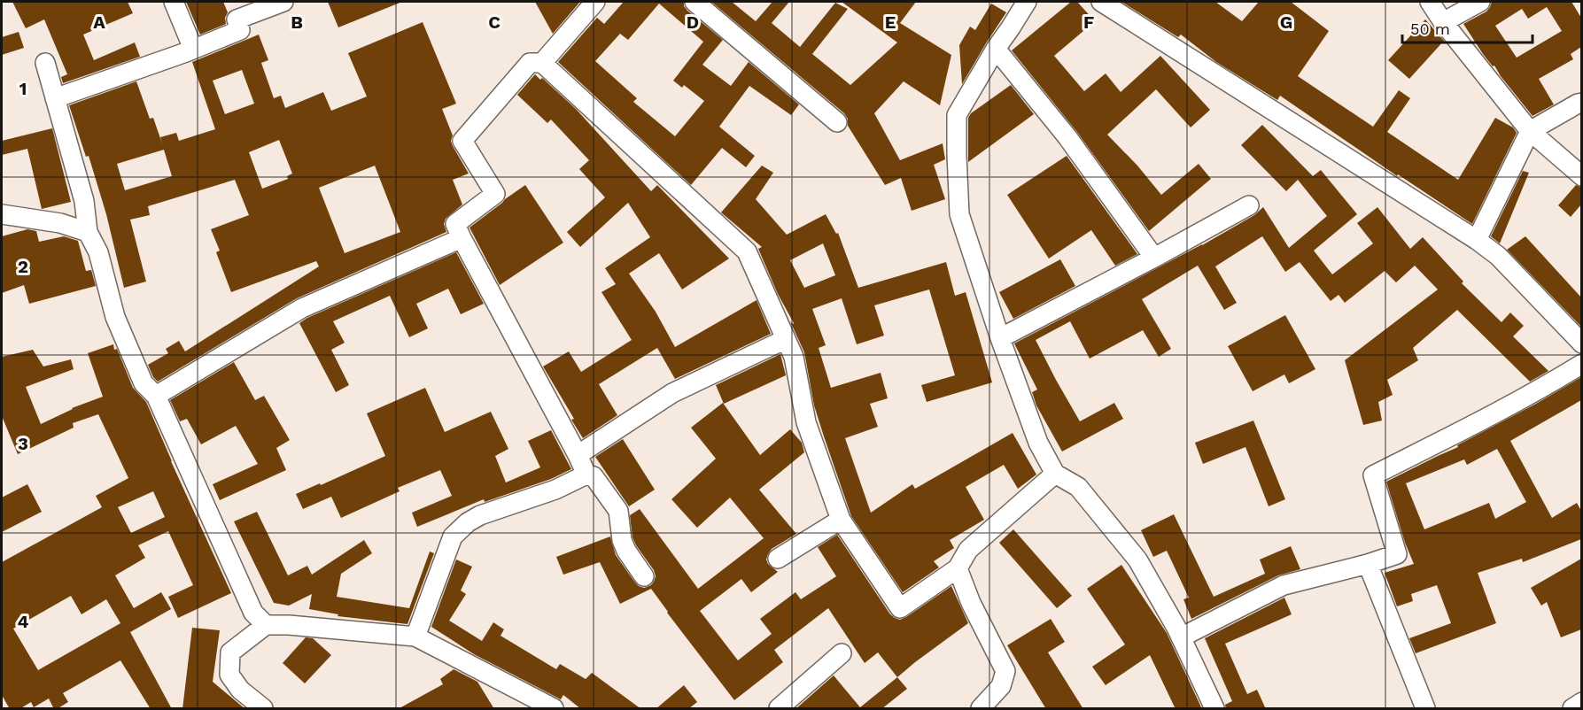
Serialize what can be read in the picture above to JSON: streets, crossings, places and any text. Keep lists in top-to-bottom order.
{
  "scale_bar": "50 m",
  "grid": {
    "columns": [
      "A",
      "B",
      "C",
      "D",
      "E",
      "F",
      "G"
    ],
    "rows": [
      "1",
      "2",
      "3",
      "4"
    ]
  }
}
